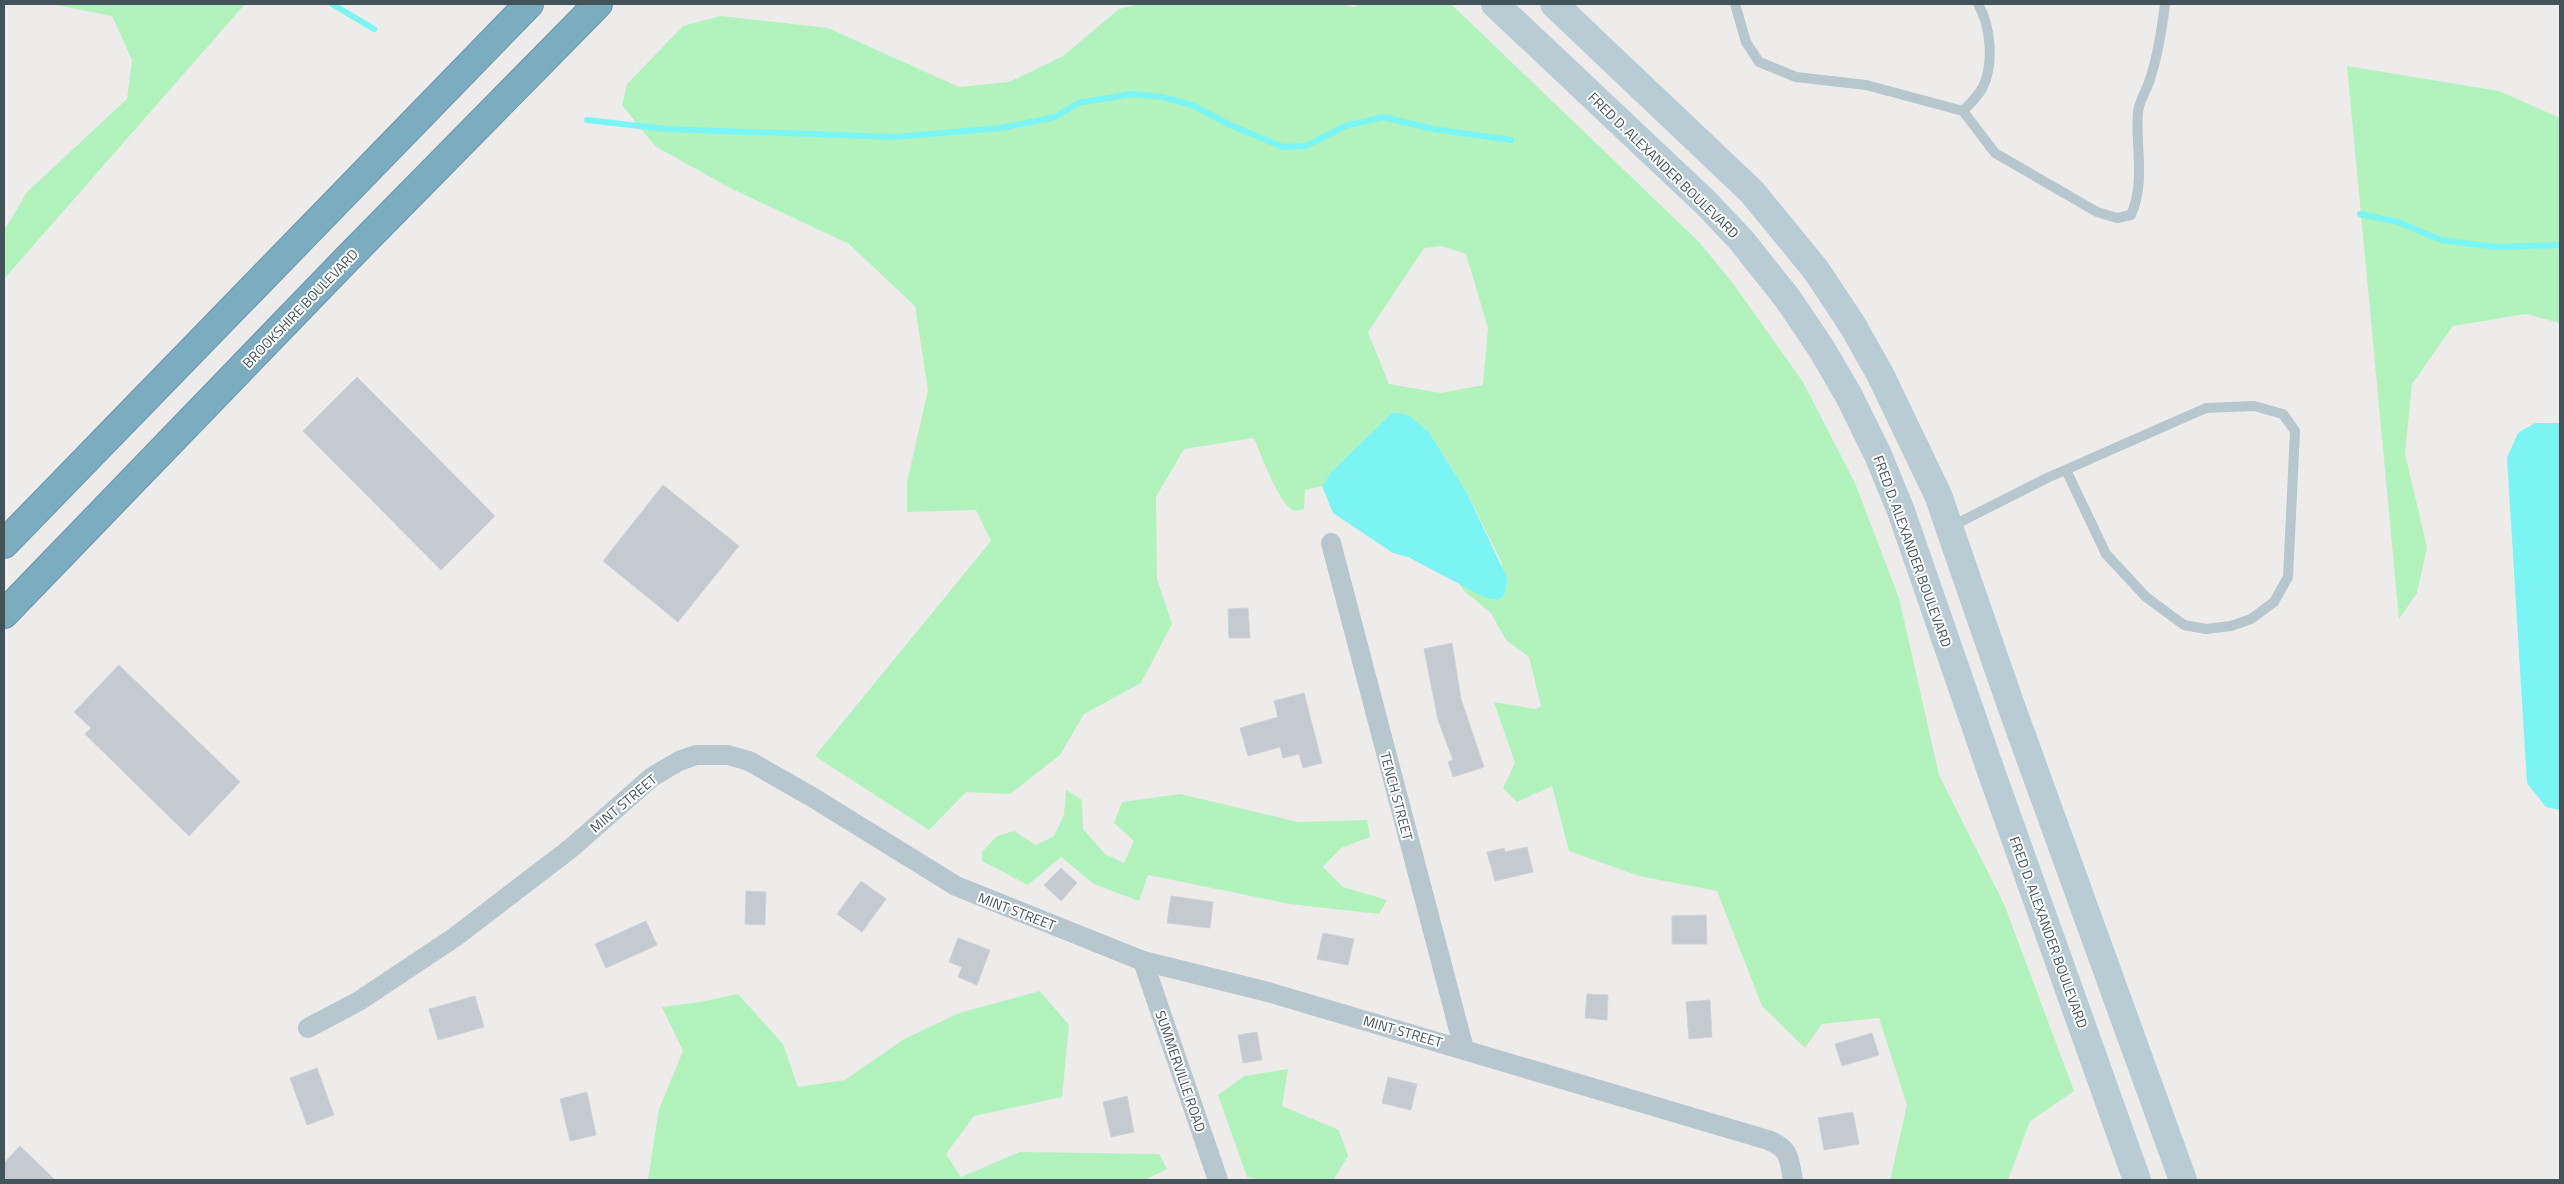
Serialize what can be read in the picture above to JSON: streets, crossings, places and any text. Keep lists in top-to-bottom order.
{
  "streets": {
    "highway": ["BROOKSHIRE BOULEVARD"],
    "main road": ["FRED D. ALEXANDER BOULEVARD"],
    "street": ["TENCH STREET", "MINT STREET", "SUMMERVILLE ROAD"]
  },
  "crossings": [
    ["TENCH STREET", "MINT STREET"],
    ["MINT STREET", "SUMMERVILLE ROAD"]
  ]
}
